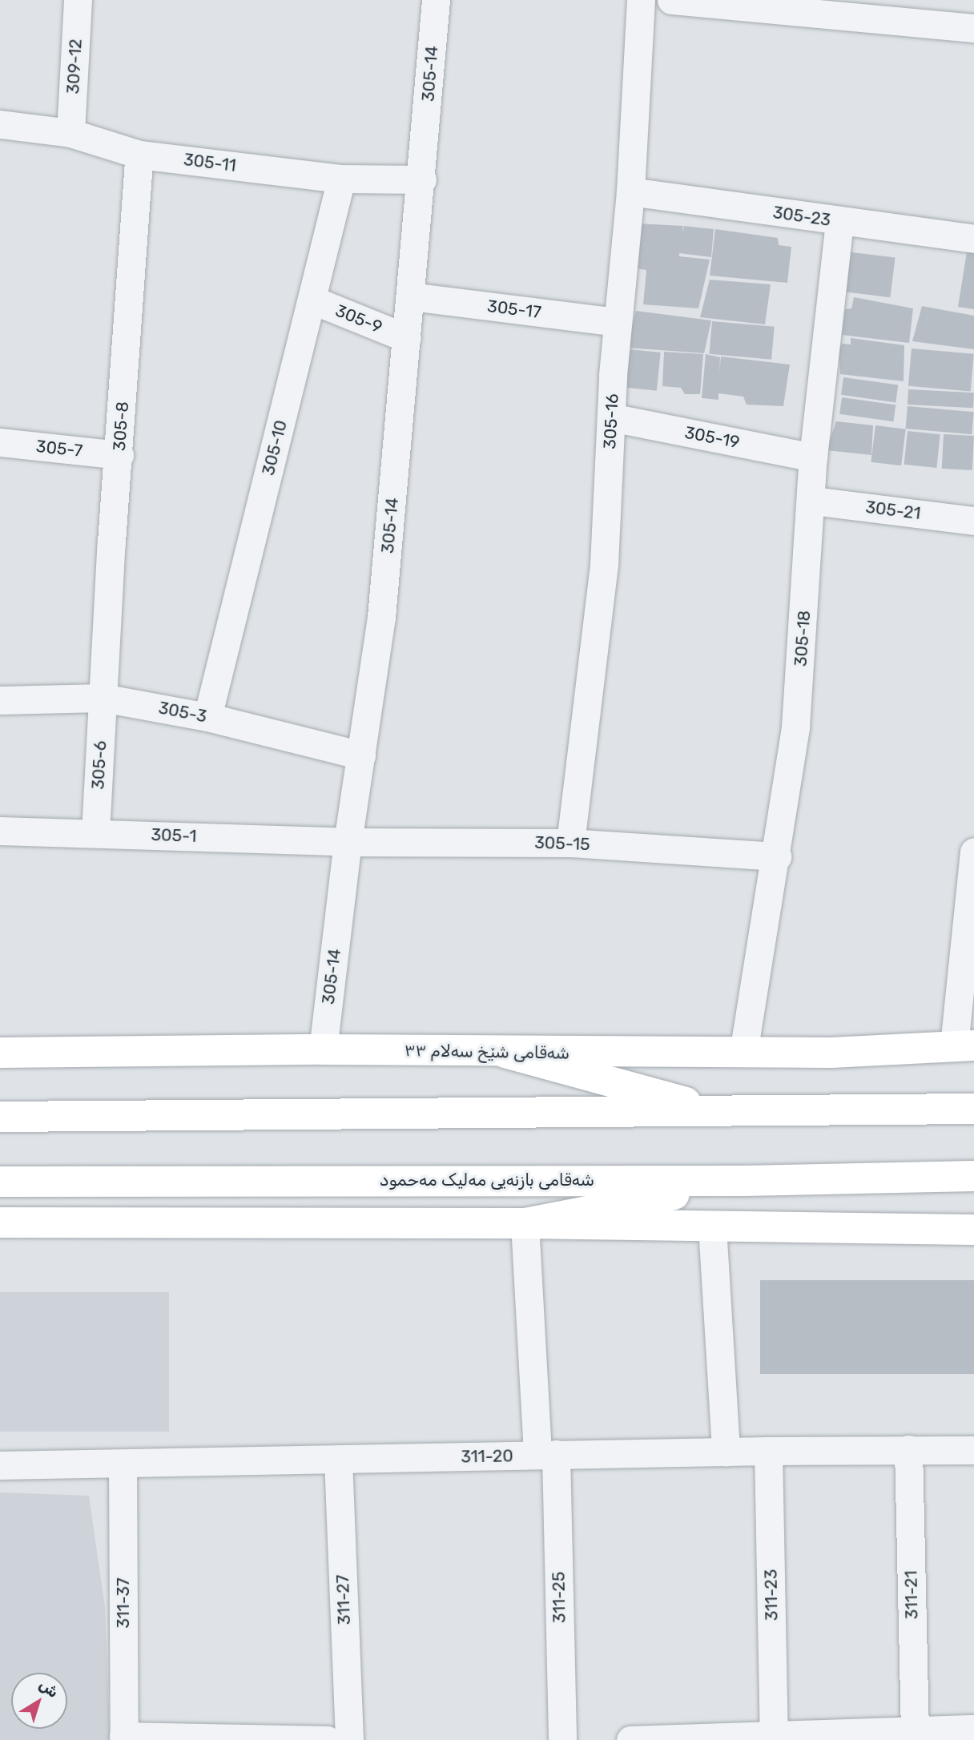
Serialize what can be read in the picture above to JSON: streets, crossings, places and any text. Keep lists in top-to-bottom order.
{
  "streets": {
    "main road": ["شەقامی شێخ سەلام ٣٣", "شەقامی بازنەیی مەلیک مەحمود"],
    "street": [
      "309-12",
      "305-14",
      "305-11",
      "305-23",
      "305-17",
      "305-9",
      "305-16",
      "305-8",
      "305-19",
      "305-10",
      "305-7",
      "305-21",
      "305-18",
      "305-3",
      "305-6",
      "305-1",
      "305-15",
      "311-20",
      "311-23",
      "311-21",
      "311-25",
      "311-27",
      "311-37"
    ]
  },
  "crossings": [
    ["309-12", "305-11"],
    ["305-14", "305-11"],
    ["305-14", "305-17"],
    ["305-14", "305-9"],
    ["305-14", "305-3"],
    ["305-14", "305-1"],
    ["305-14", "305-15"],
    ["305-14", "شەقامی شێخ سەلام ٣٣"],
    ["305-11", "305-8"],
    ["305-11", "305-10"],
    ["305-23", "305-16"],
    ["305-23", "305-18"],
    ["305-17", "305-16"],
    ["305-9", "305-10"],
    ["305-16", "305-19"],
    ["305-16", "305-15"],
    ["305-8", "305-7"],
    ["305-8", "305-3"],
    ["305-8", "305-6"],
    ["305-19", "305-18"],
    ["305-10", "305-3"],
    ["305-21", "305-18"],
    ["305-18", "305-15"],
    ["305-18", "شەقامی شێخ سەلام ٣٣"],
    ["305-3", "305-6"],
    ["305-6", "305-1"],
    ["305-1", "305-15"],
    ["311-20", "311-23"],
    ["311-20", "311-21"],
    ["311-20", "311-25"],
    ["311-20", "311-27"],
    ["311-20", "311-37"]
  ],
  "north": "top right"
}
